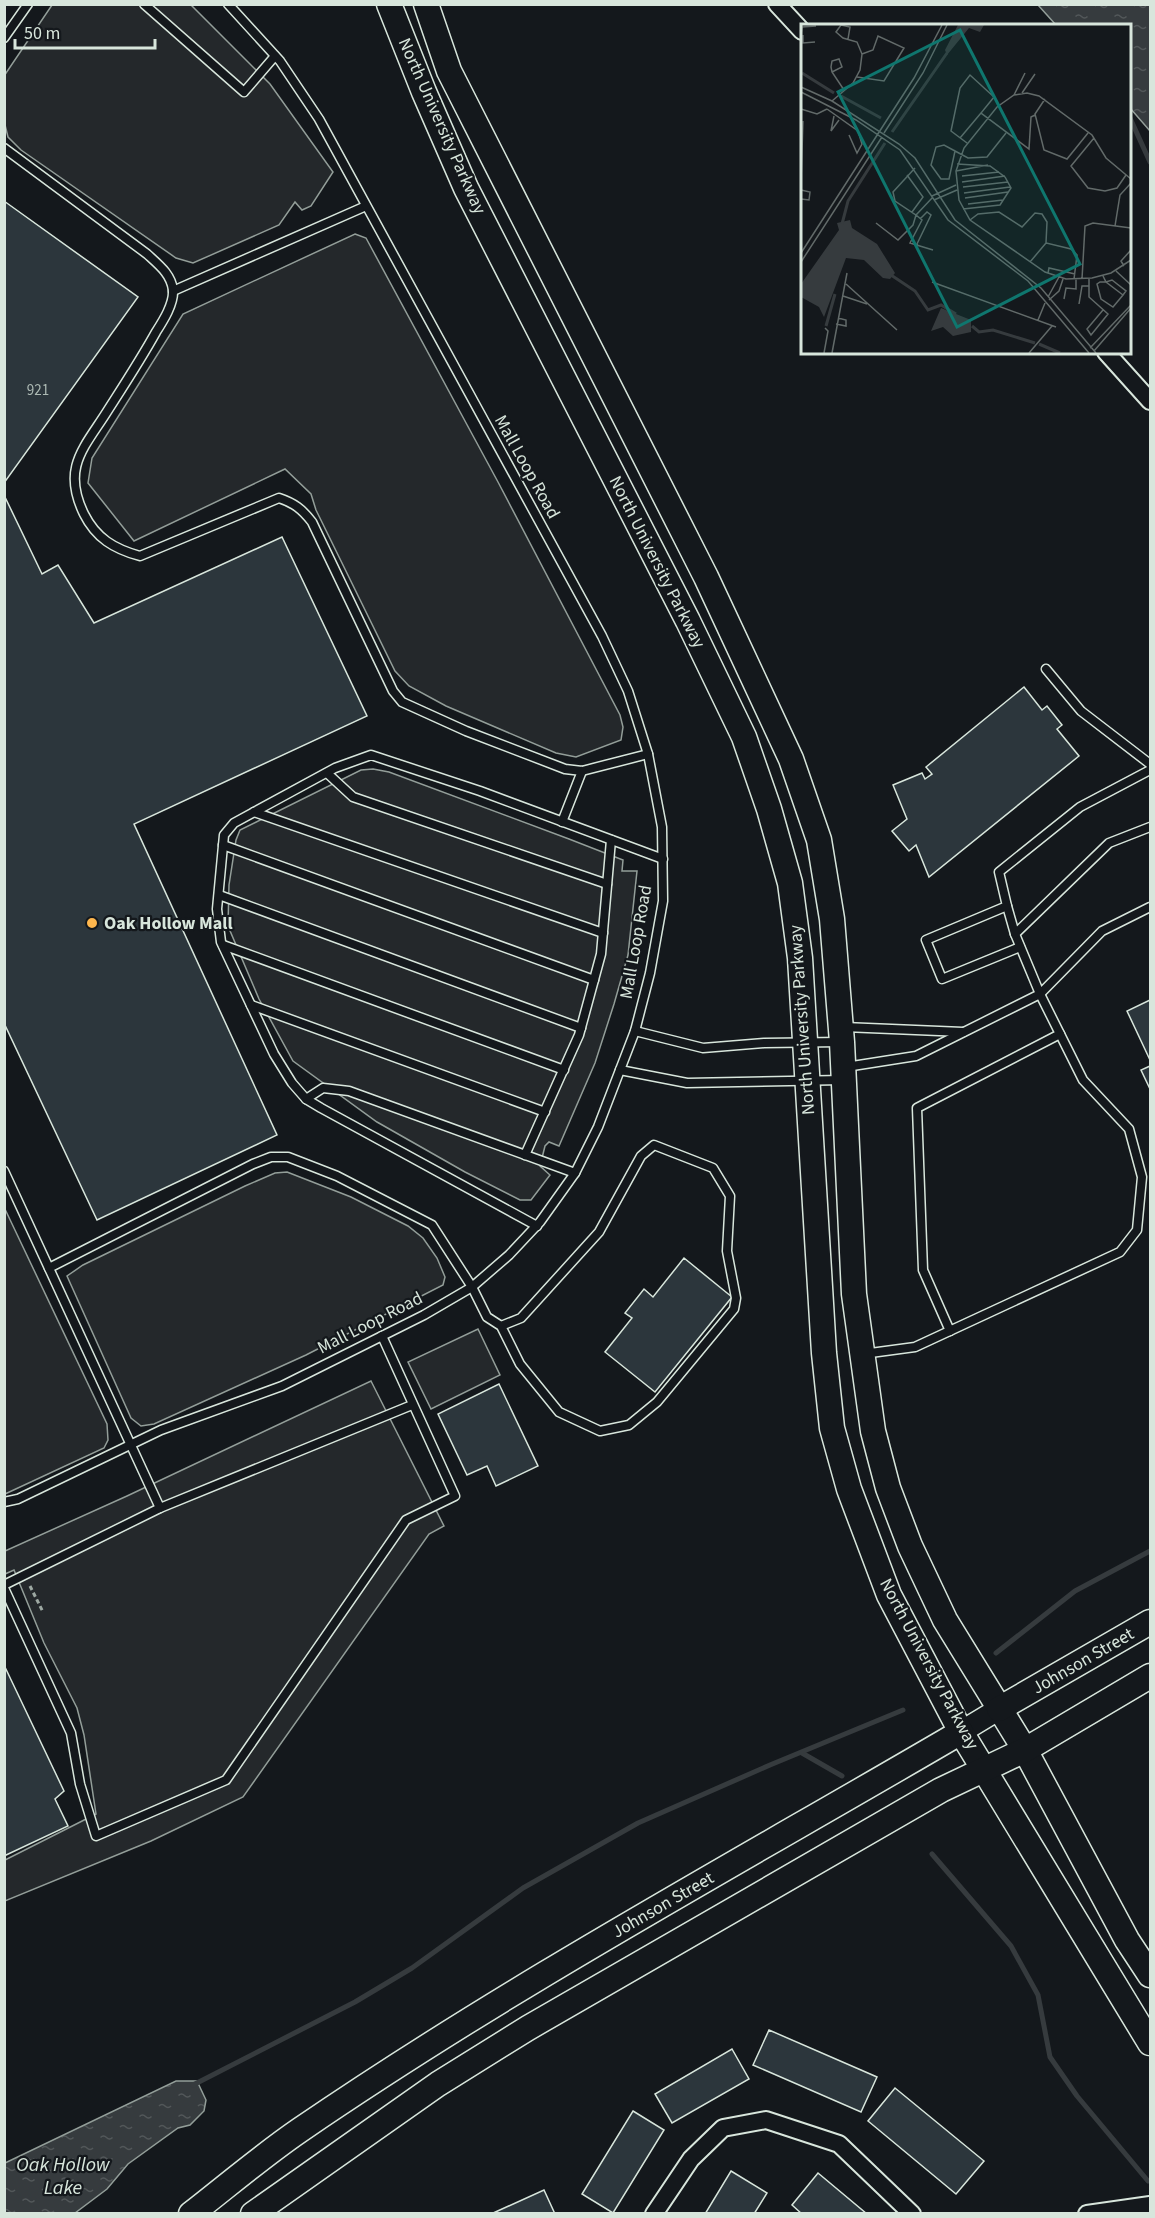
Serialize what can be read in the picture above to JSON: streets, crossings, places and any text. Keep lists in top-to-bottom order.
{
  "streets": {
    "main road": ["North University Parkway", "Johnson Street"],
    "lane": ["Mall Loop Road"]
  },
  "crossings": [
    ["North University Parkway", "Johnson Street"]
  ],
  "water": ["Oak Hollow Lake"],
  "places": ["Oak Hollow Mall"],
  "house_numbers": ["921"],
  "scale_bar": "50 m"
}
